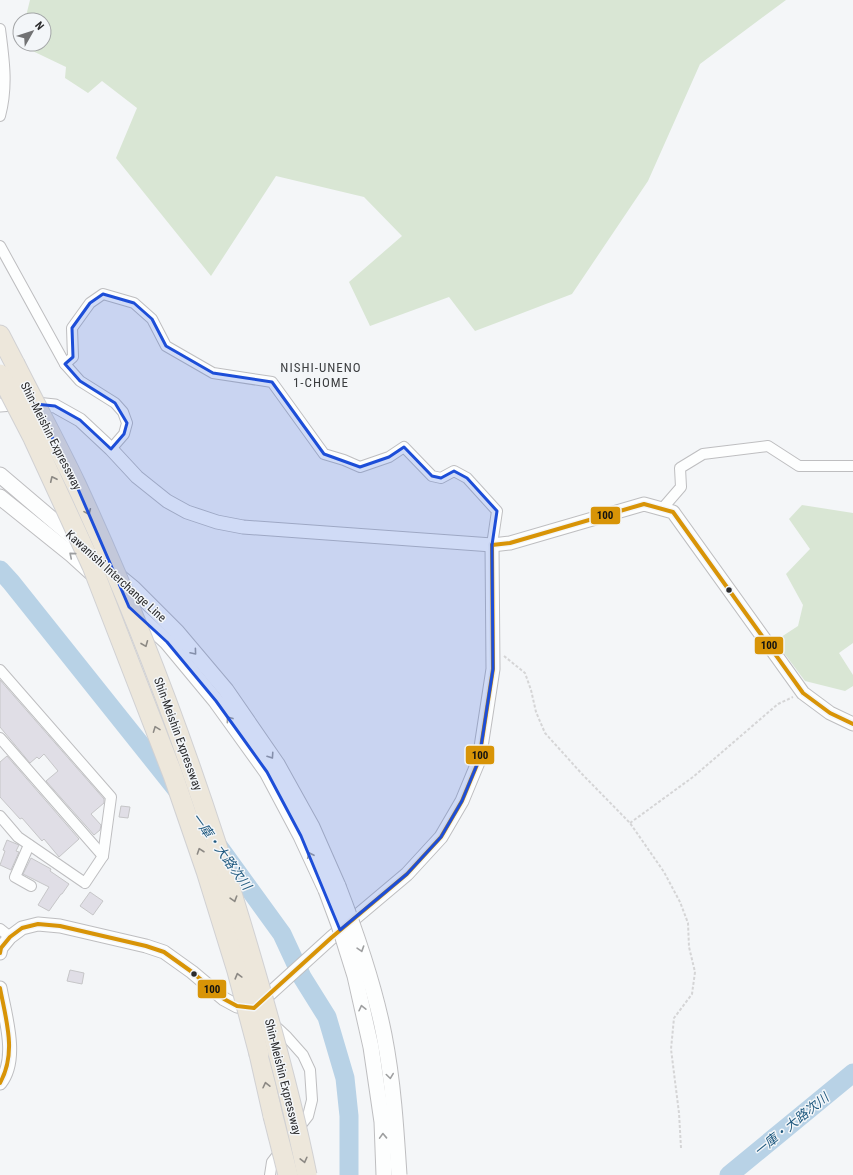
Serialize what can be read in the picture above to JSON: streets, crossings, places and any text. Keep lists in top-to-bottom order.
{
  "streets": {
    "highway": ["Shin-Meishin Expressway"],
    "main road": ["Kawanishi Interchange Line"]
  },
  "districts": ["NISHI-UNENO 1-CHOME"],
  "water": ["一庫・大路次川"],
  "lines": ["transit line 100"],
  "north": "top right"
}
